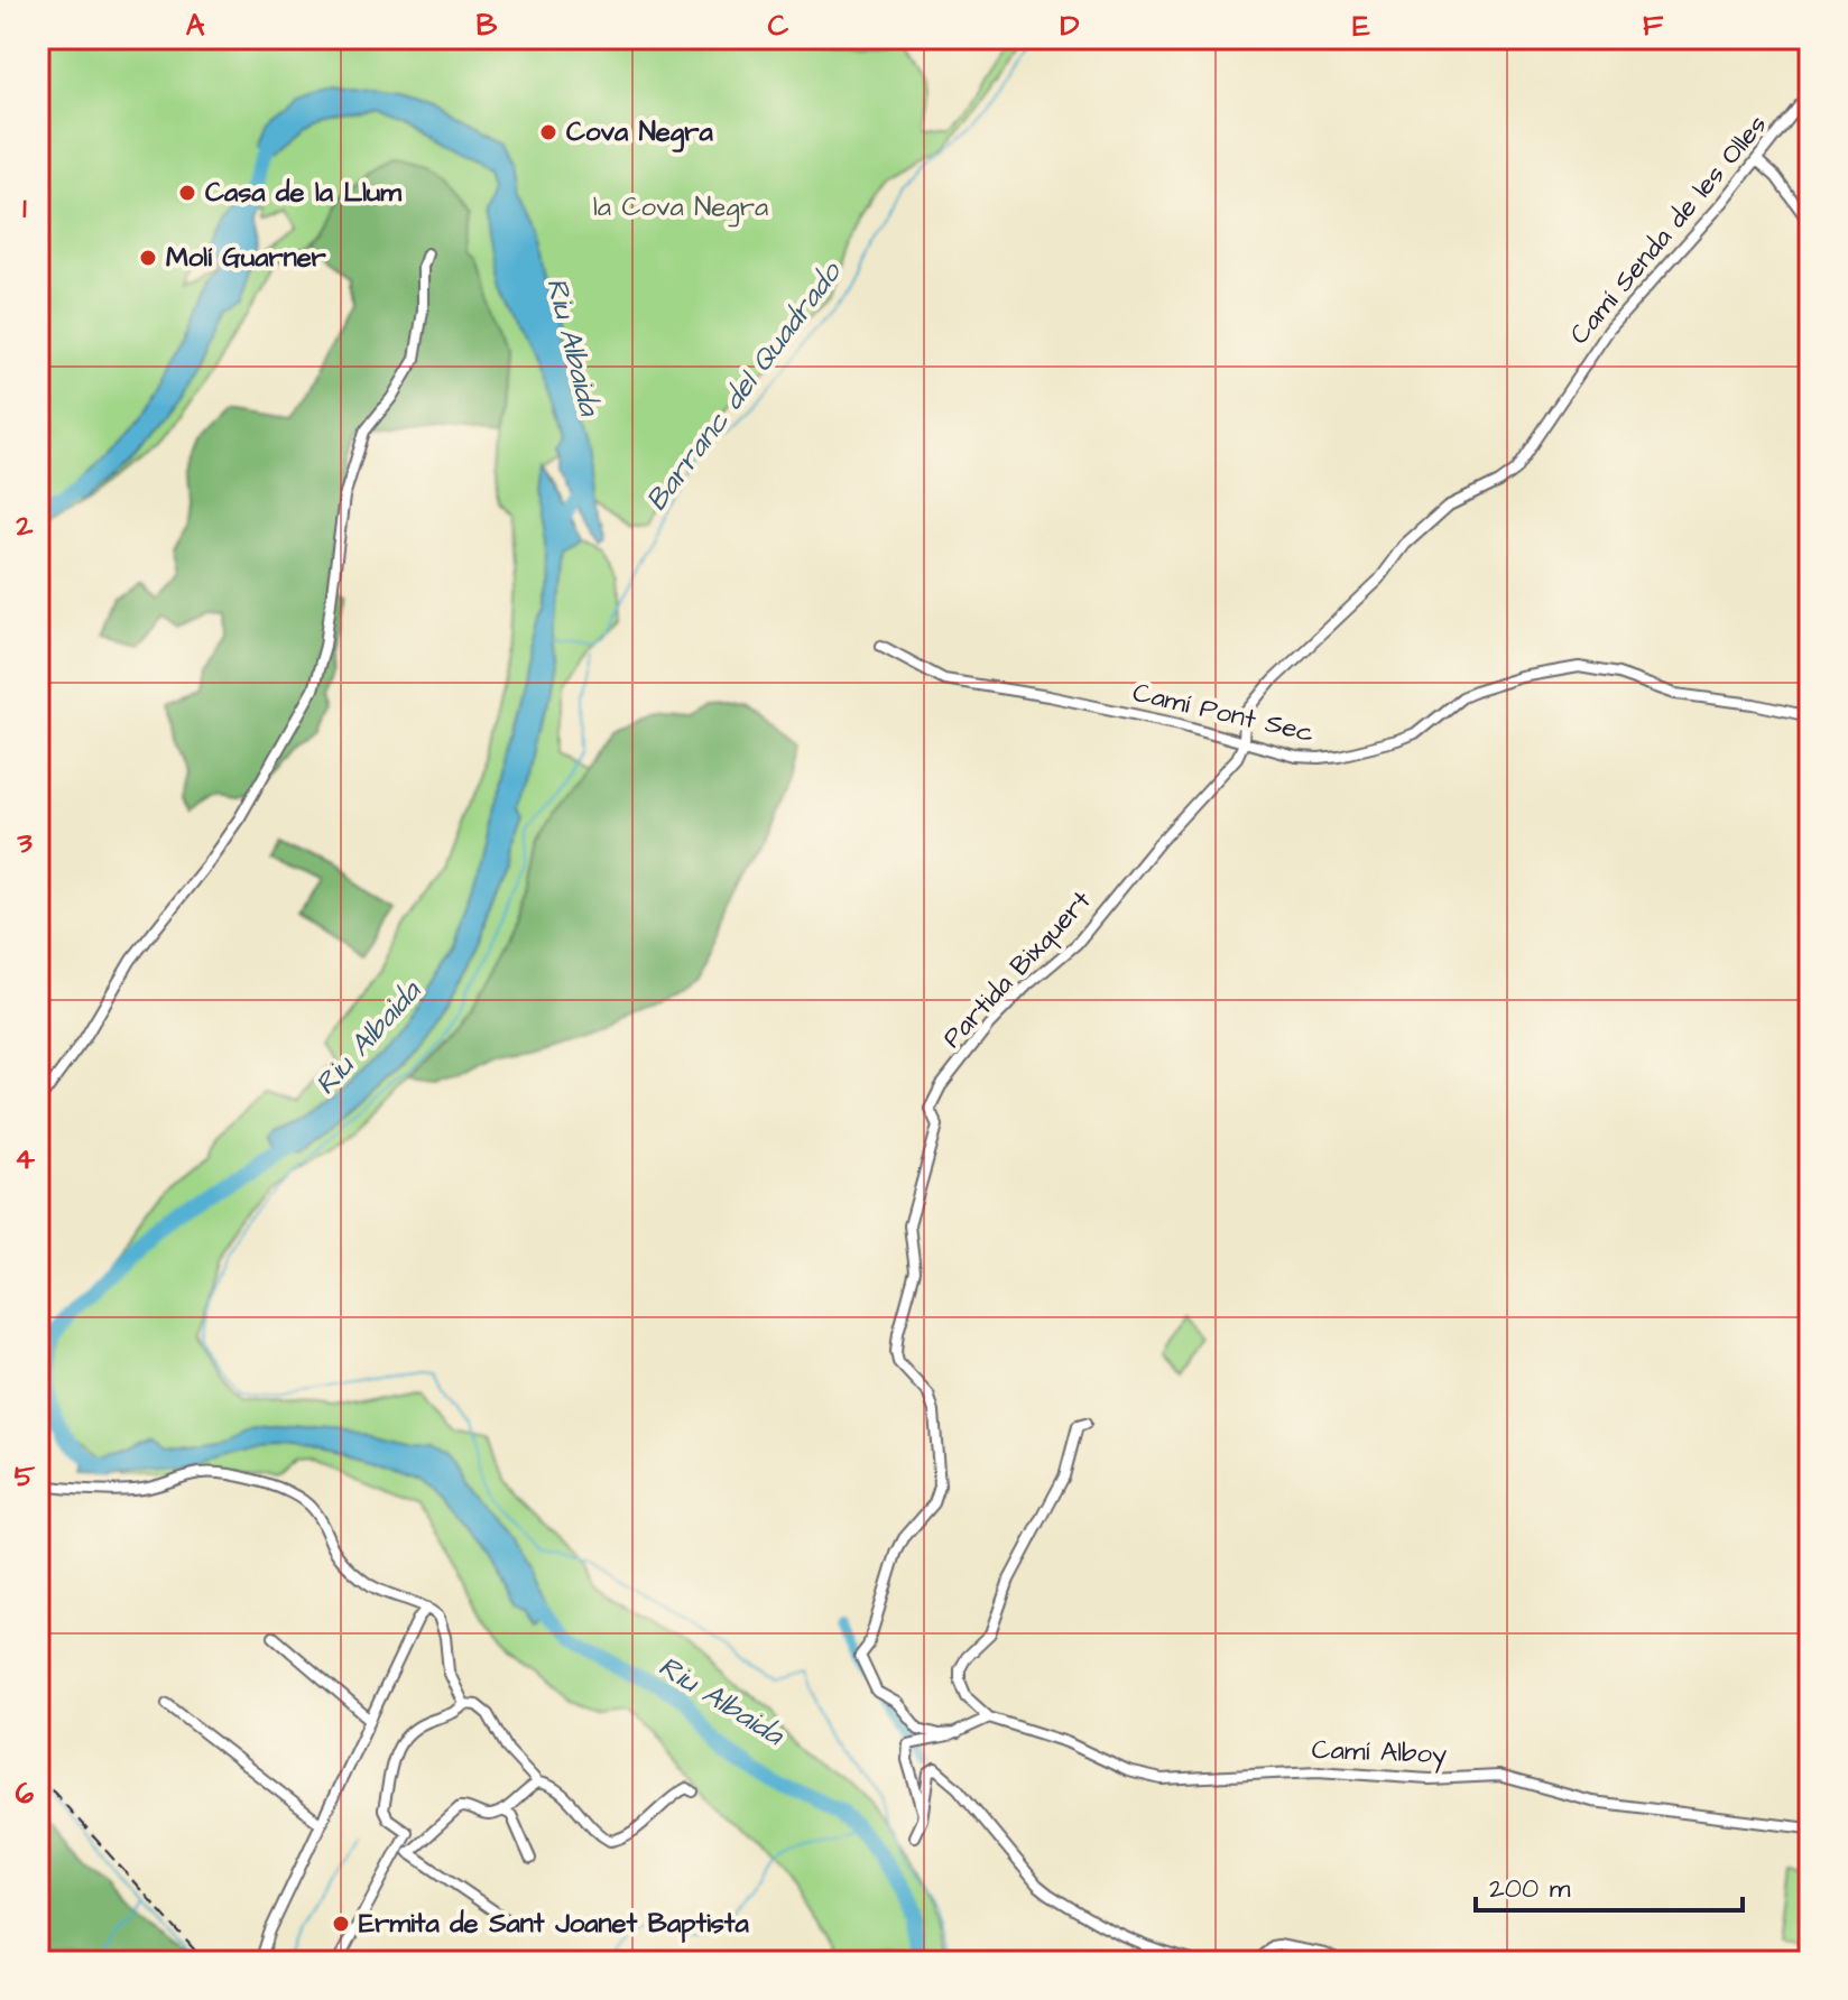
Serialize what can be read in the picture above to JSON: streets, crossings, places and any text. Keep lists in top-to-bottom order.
{
  "streets": {
    "street": [
      "Camí Senda de les Olles",
      "Camí Pont Sec",
      "Partida Bixquert",
      "Camí Alboy"
    ]
  },
  "crossings": [
    ["Camí Senda de les Olles", "Camí Pont Sec"],
    ["Camí Senda de les Olles", "Partida Bixquert"],
    ["Camí Pont Sec", "Partida Bixquert"]
  ],
  "water": ["Riu Albaida", "Barranc del Quadrado"],
  "parks": ["la Cova Negra"],
  "places": [
    "Cova Negra",
    "Casa de la Llum",
    "Molí Guarner",
    "Ermita de Sant Joanet Baptista"
  ],
  "scale_bar": "200 m",
  "grid": {
    "columns": [
      "A",
      "B",
      "C",
      "D",
      "E",
      "F"
    ],
    "rows": [
      "1",
      "2",
      "3",
      "4",
      "5",
      "6"
    ]
  }
}
